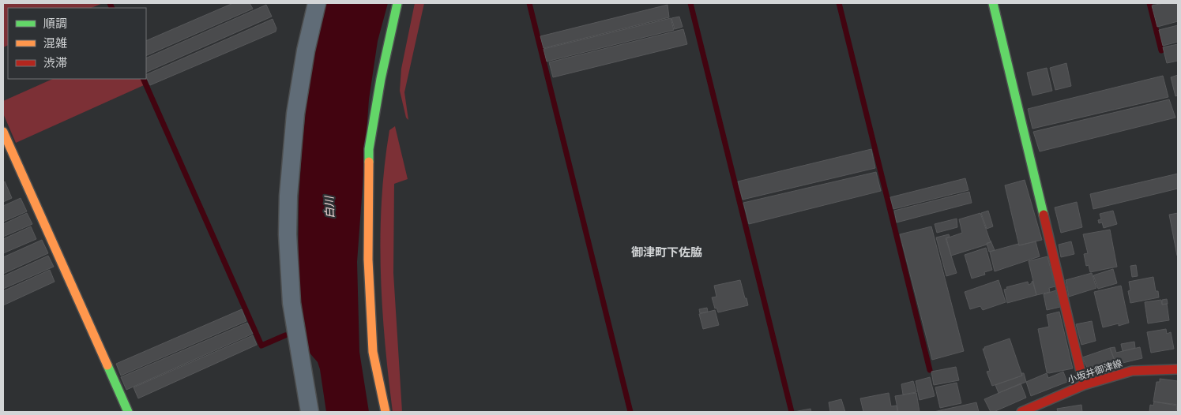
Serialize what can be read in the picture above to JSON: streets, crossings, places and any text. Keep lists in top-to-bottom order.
{
  "streets": {
    "street": ["小坂井御津線"]
  },
  "districts": ["御津町下佐脇"],
  "water": ["白川"],
  "legend": ["順調", "混雑", "渋滞"]
}
